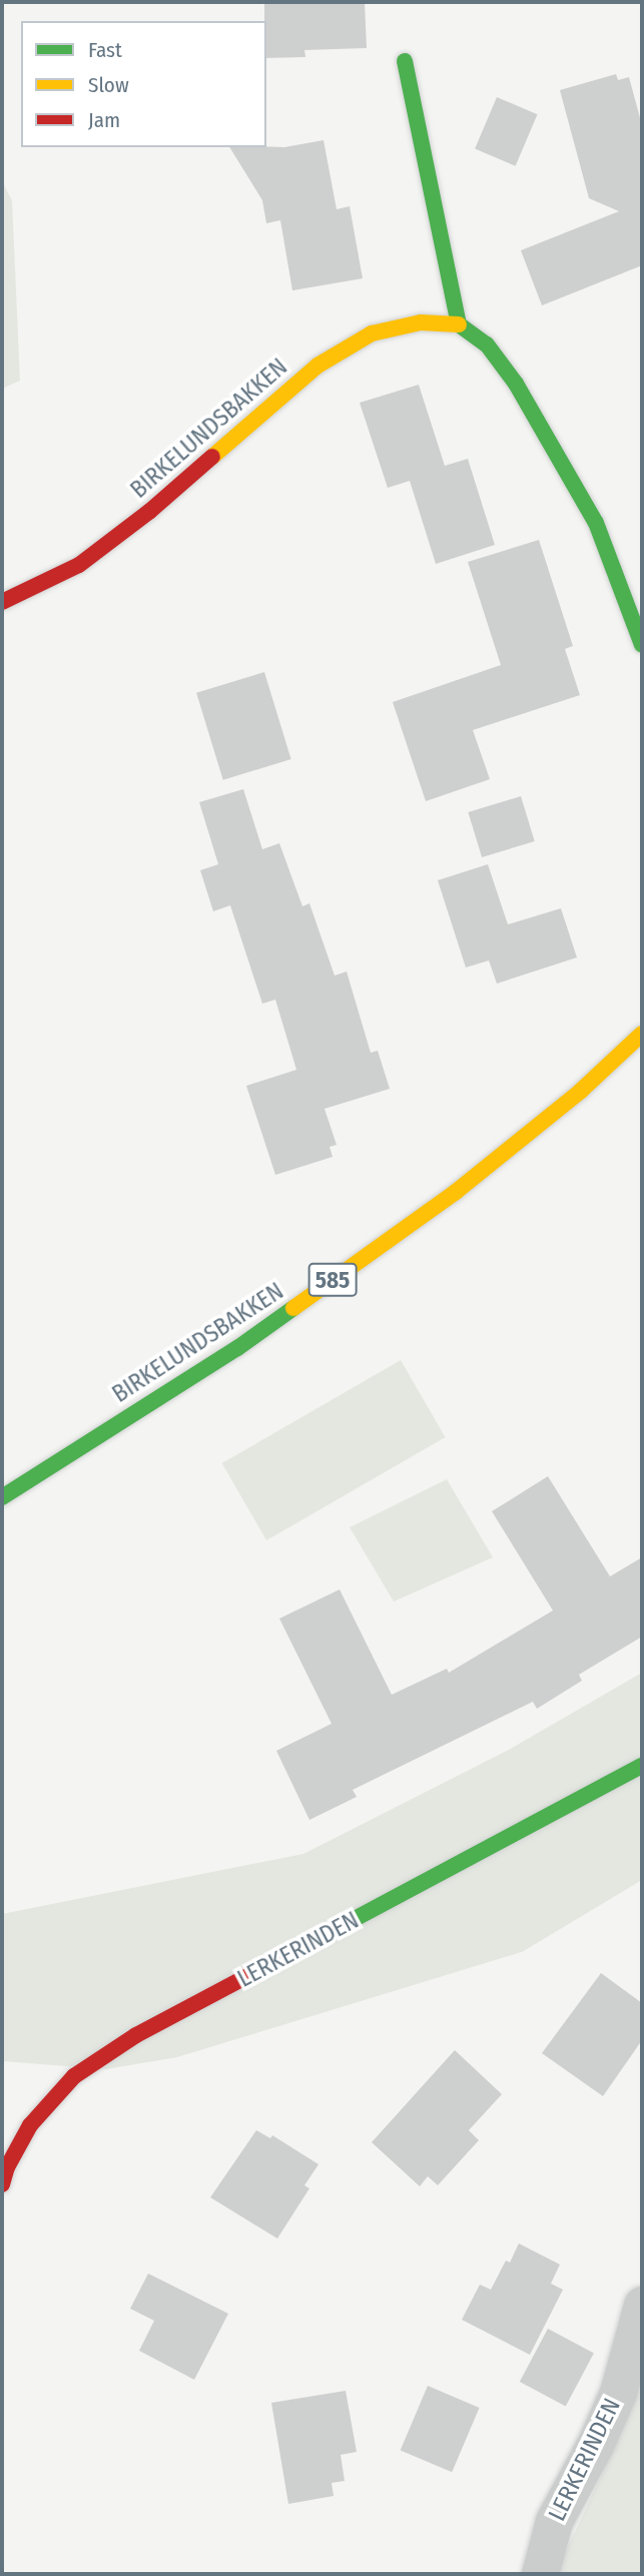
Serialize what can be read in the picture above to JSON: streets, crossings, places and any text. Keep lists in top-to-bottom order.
{
  "streets": {
    "street": ["BIRKELUNDSBAKKEN", "585", "LERKERINDEN"]
  },
  "legend": ["Fast", "Slow", "Jam"]
}
